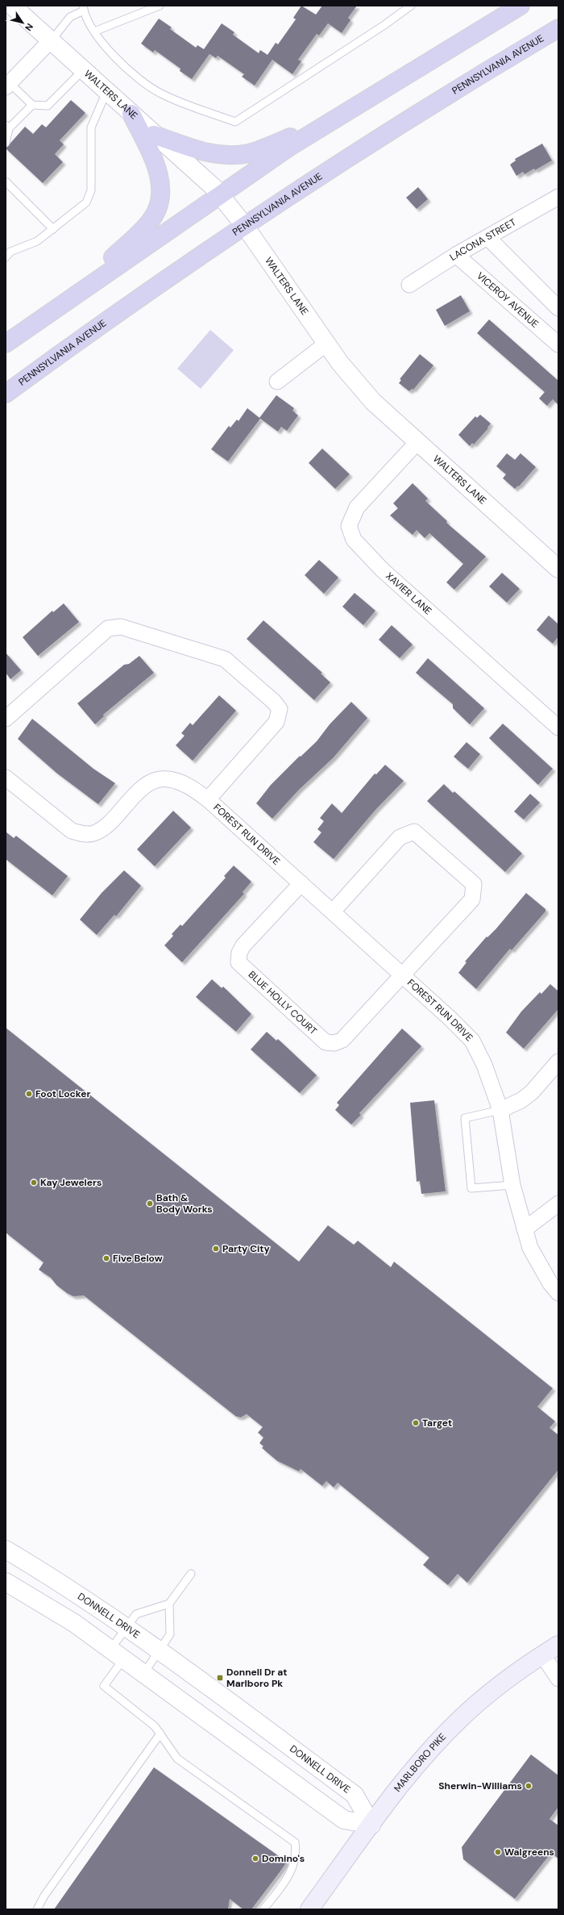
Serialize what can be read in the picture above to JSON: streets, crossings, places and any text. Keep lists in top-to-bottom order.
{
  "streets": {
    "highway": ["PENNSYLVANIA AVENUE"],
    "main road": ["MARLBORO PIKE"],
    "street": [
      "WALTERS LANE",
      "LACONA STREET",
      "VICEROY AVENUE",
      "XAVIER LANE",
      "FOREST RUN DRIVE",
      "BLUE HOLLY COURT",
      "DONNELL DRIVE"
    ]
  },
  "crossings": [
    ["PENNSYLVANIA AVENUE", "WALTERS LANE"],
    ["WALTERS LANE", "XAVIER LANE"],
    ["LACONA STREET", "VICEROY AVENUE"],
    ["FOREST RUN DRIVE", "BLUE HOLLY COURT"],
    ["DONNELL DRIVE", "MARLBORO PIKE"]
  ],
  "places": {
    "other": [
      "Foot Locker",
      "Kay Jewelers",
      "Bath & Body Works",
      "Party City",
      "Five Below",
      "Target",
      "Sherwin-Williams",
      "Walgreens",
      "Domino's"
    ],
    "transit": ["Donnell Dr at Marlboro Pk"]
  },
  "north": "bottom right"
}
